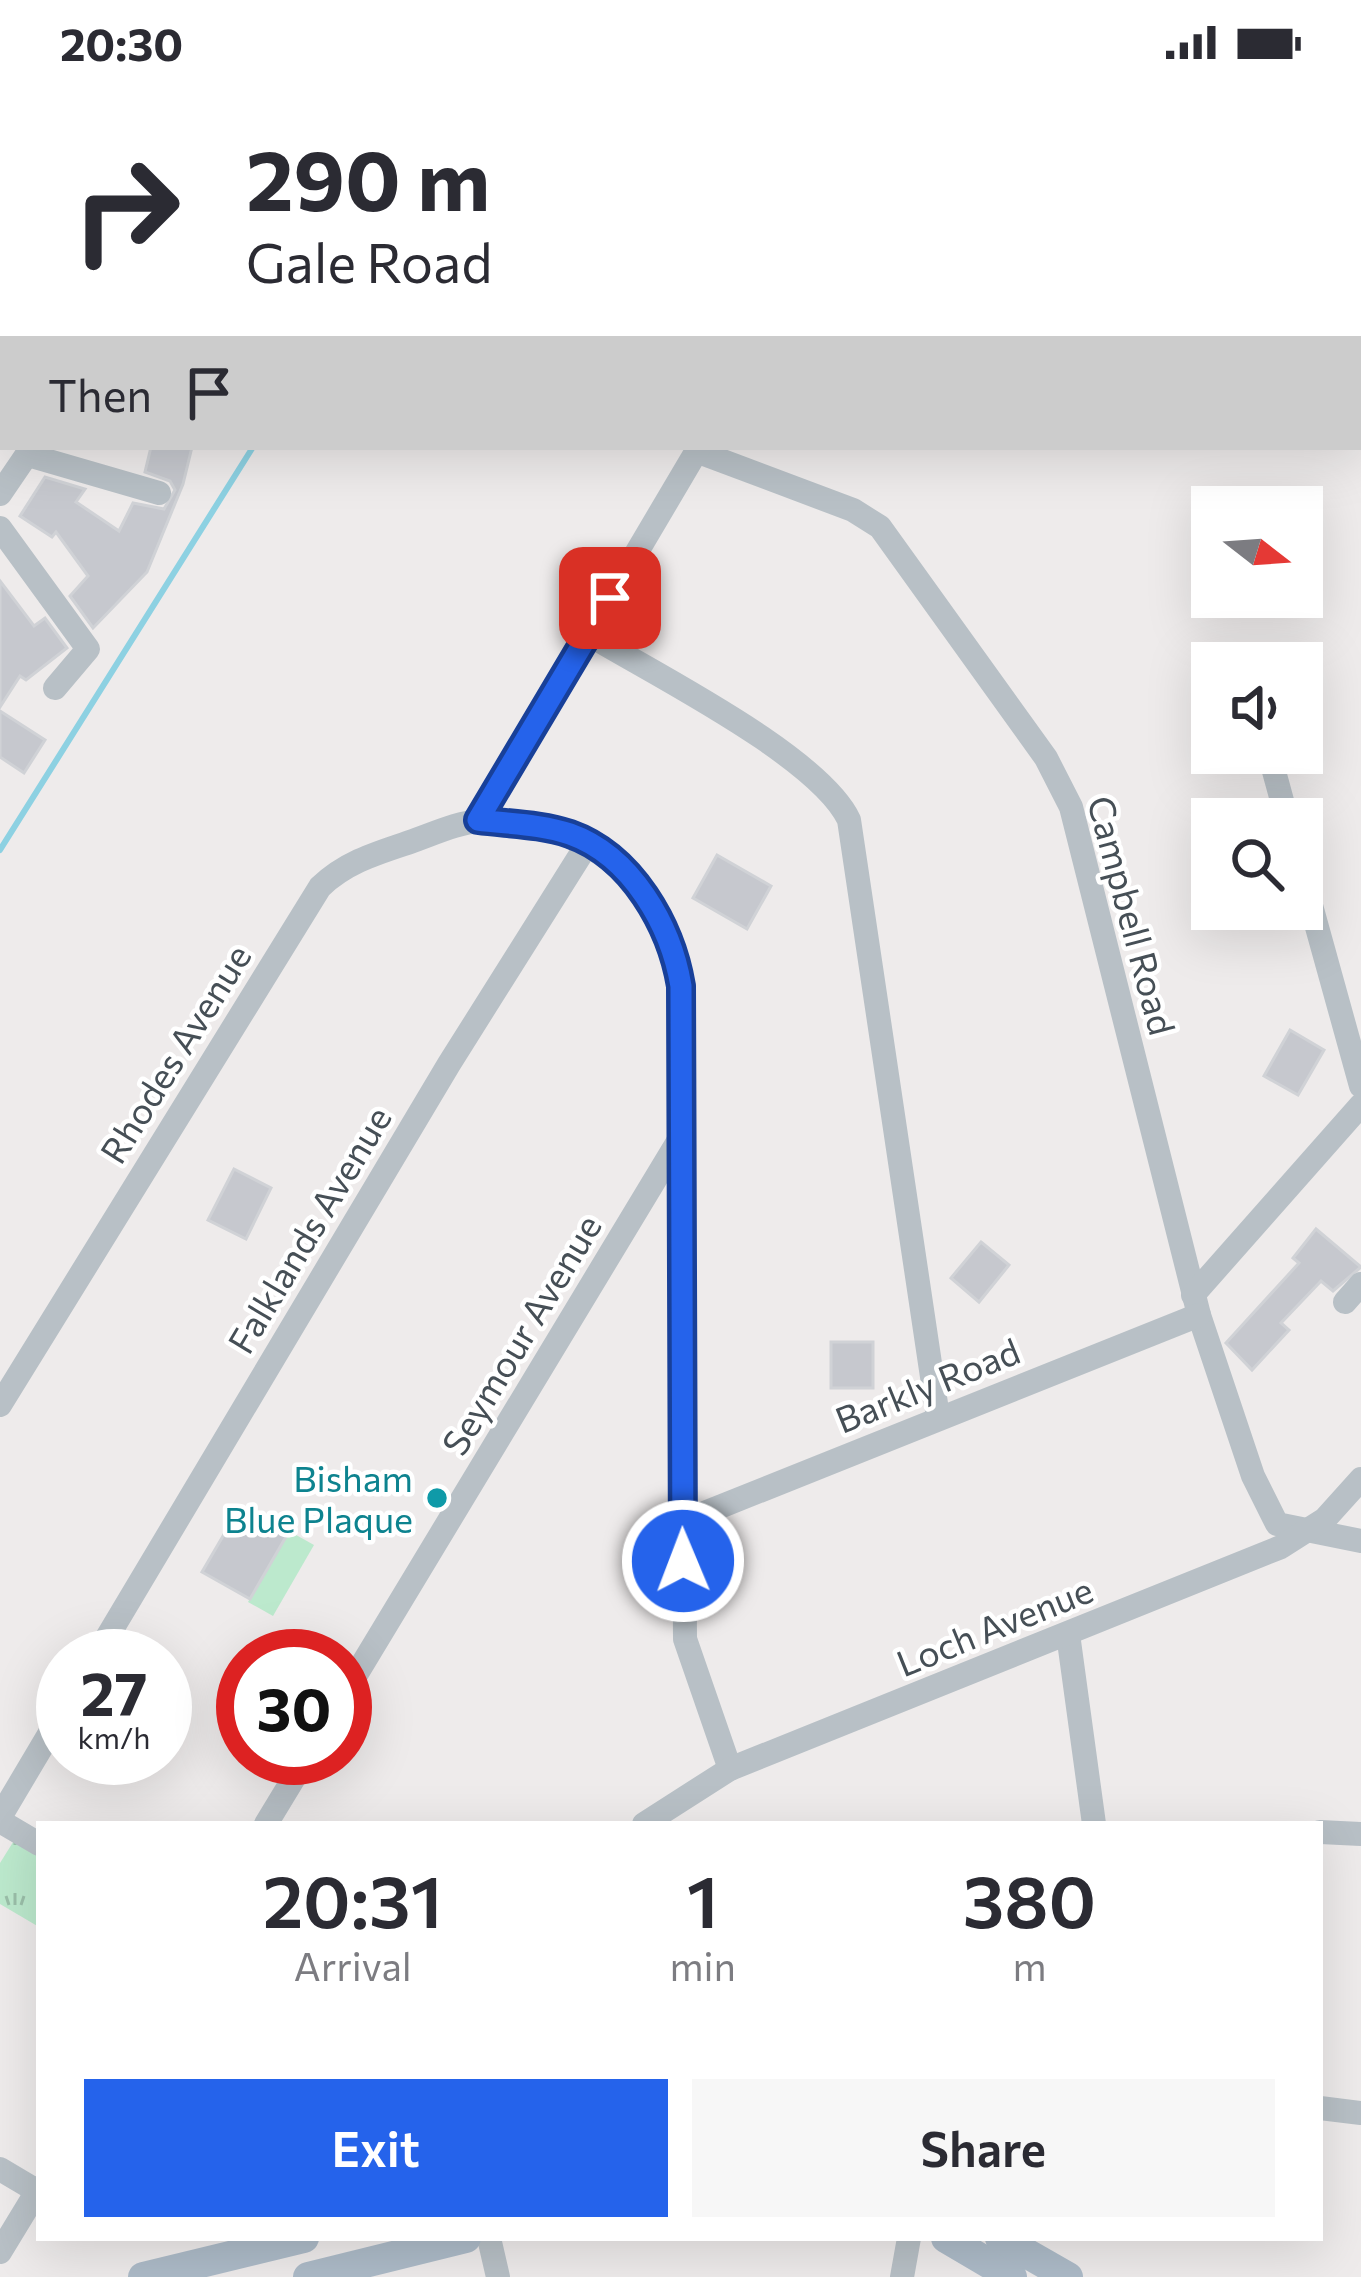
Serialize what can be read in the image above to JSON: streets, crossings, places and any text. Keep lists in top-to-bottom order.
{
  "streets": {
    "street": [
      "Campbell Road",
      "Rhodes Avenue",
      "Falklands Avenue",
      "Seymour Avenue",
      "Barkly Road",
      "Loch Avenue"
    ]
  },
  "crossings": [
    ["Campbell Road", "Barkly Road"],
    ["Campbell Road", "Loch Avenue"]
  ],
  "places": ["Bisham Blue Plaque"],
  "north": "right",
  "page": {
    "status": "20:30",
    "turn": ["290 m", "Gale Road"],
    "then": "Then",
    "speed": "27 km/h",
    "limit": "30",
    "eta": [
      "20:31",
      "Arrival",
      "1",
      "min",
      "380",
      "m"
    ],
    "buttons": ["Exit", "Share"]
  }
}
